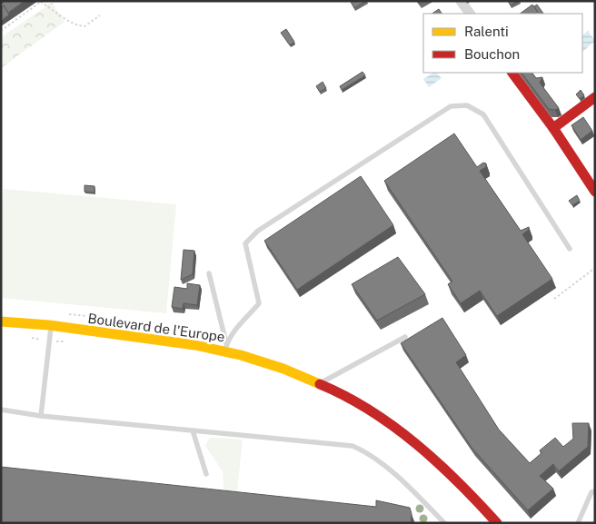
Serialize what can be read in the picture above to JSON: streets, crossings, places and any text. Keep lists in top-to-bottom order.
{
  "streets": {
    "main road": ["Boulevard de l'Europe"]
  },
  "legend": ["Ralenti", "Bouchon"]
}
